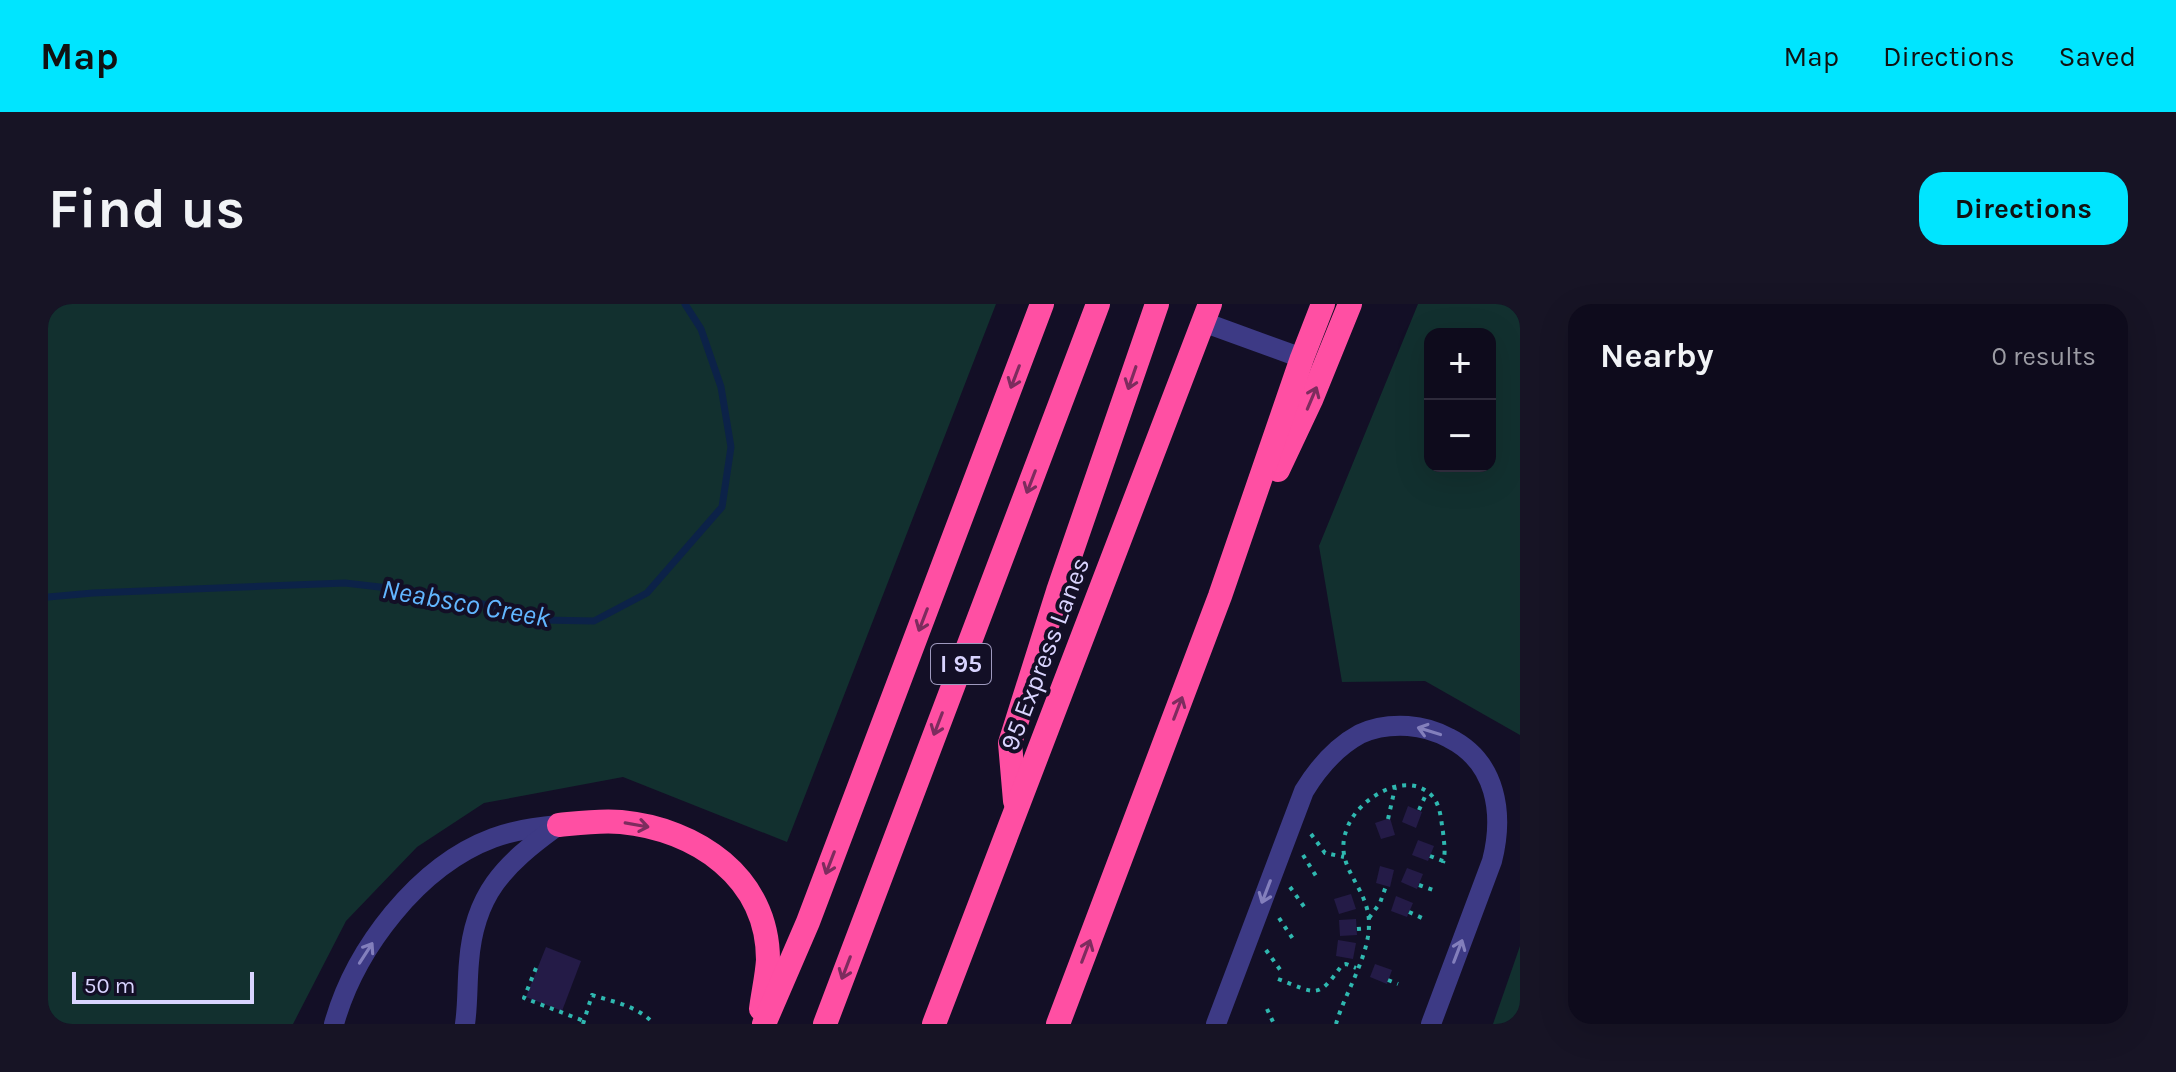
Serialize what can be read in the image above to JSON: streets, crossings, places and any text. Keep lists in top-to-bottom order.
{
  "streets": {
    "highway": ["95 Express Lanes", "I 95"]
  },
  "water": ["Neabsco Creek"],
  "scale_bar": "50 m",
  "page": {
    "header": "Map",
    "nav": ["Map", "Directions", "Saved"],
    "buttons": "Directions",
    "title": "Find us",
    "heading": ["Nearby", "0 results"],
    "map_buttons": ["+", "−"],
    "scale": "50 m"
  }
}
